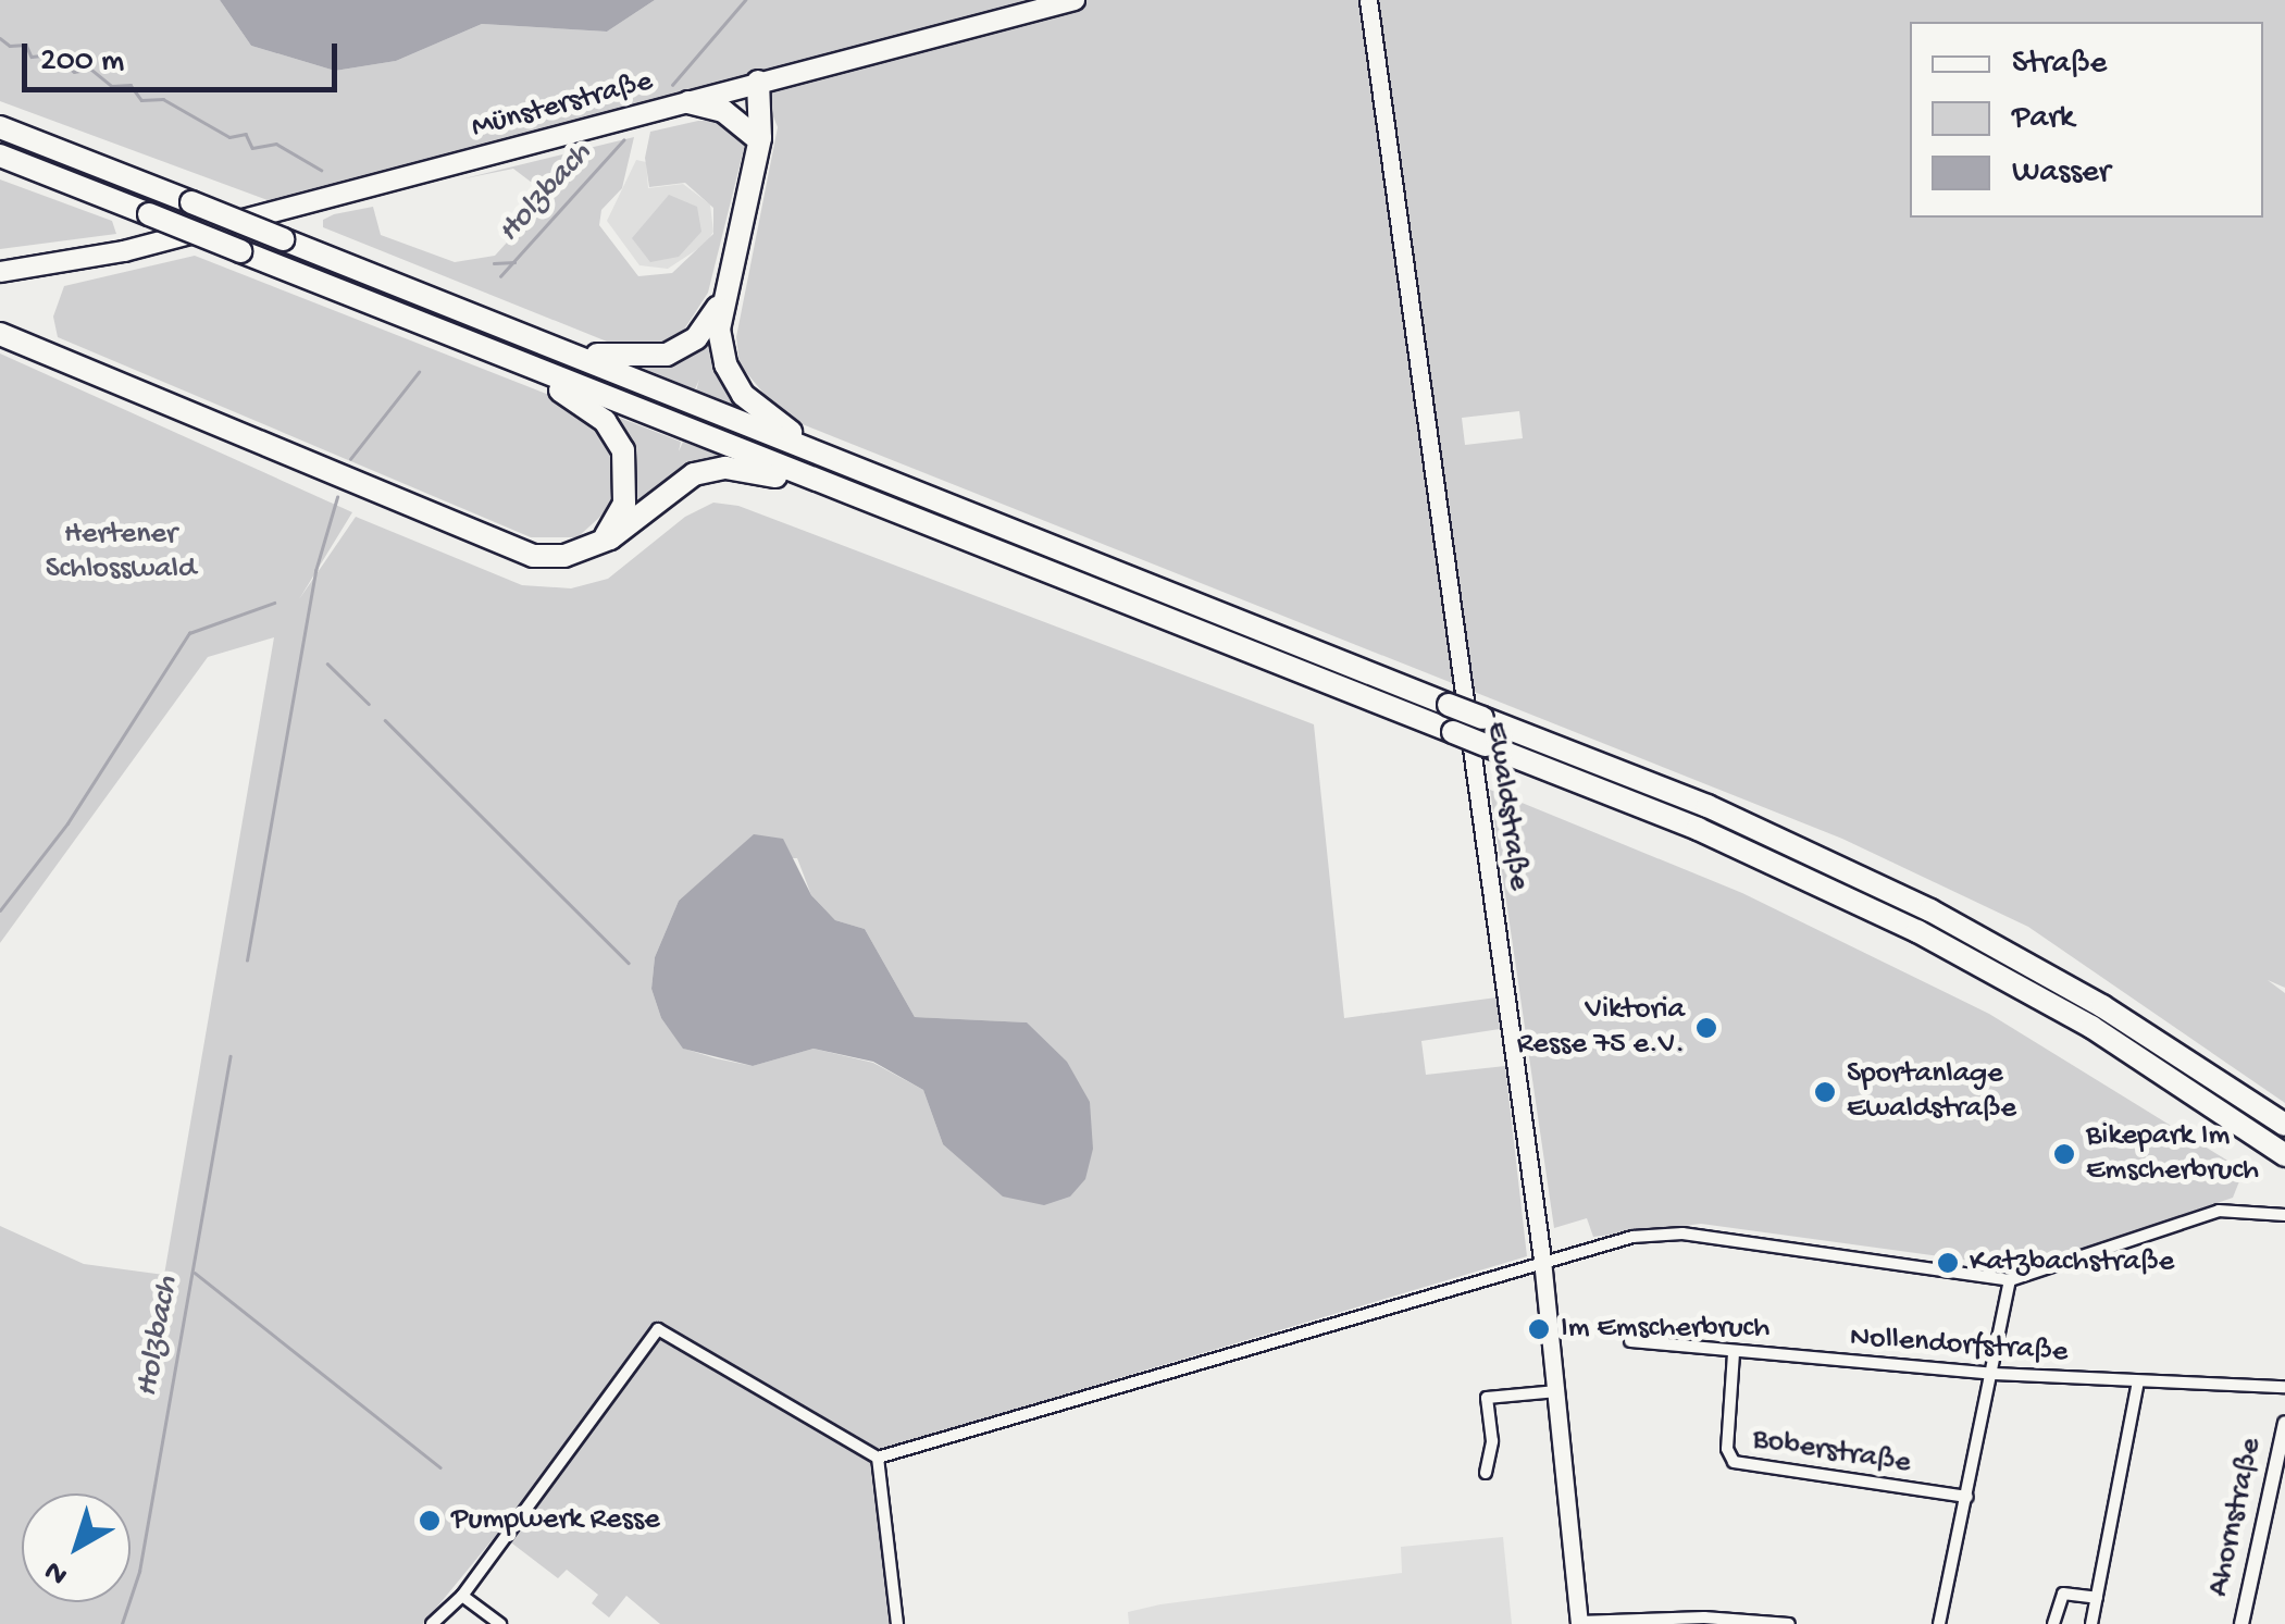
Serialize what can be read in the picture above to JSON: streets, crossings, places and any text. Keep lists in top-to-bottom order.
{
  "streets": {
    "main road": ["Münsterstraße", "Ewaldstraße"],
    "street": ["Nollendorfstraße", "Boberstraße", "Ahornstraße"]
  },
  "crossings": [
    ["Nollendorfstraße", "Boberstraße"]
  ],
  "water": ["Holzbach"],
  "parks": ["Hertener Schlosswald"],
  "places": [
    "Viktoria Resse 75 e.V.",
    "Sportanlage Ewaldstraße",
    "Bikepark Im Emscherbruch",
    "Katzbachstraße",
    "Im Emscherbruch",
    "Pumpwerk Resse"
  ],
  "legend": ["Straße", "Park", "Wasser"],
  "scale_bar": "200 m",
  "north": "bottom left"
}
